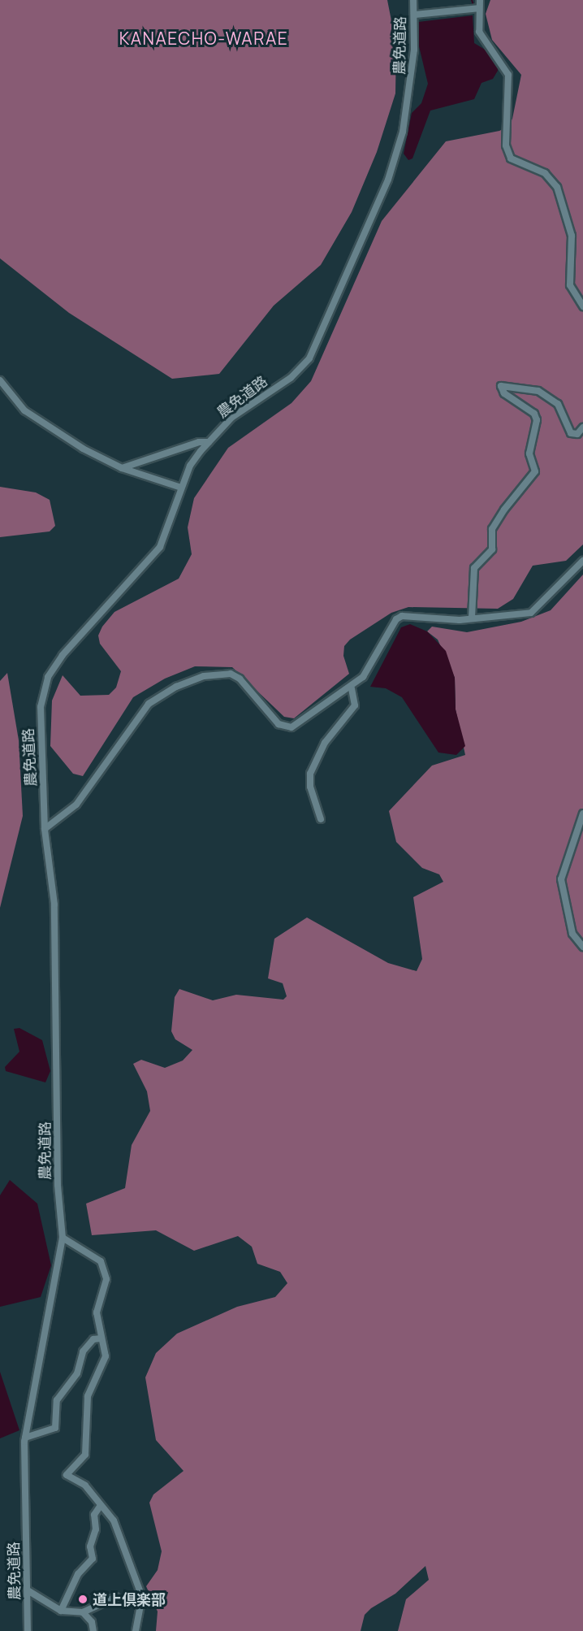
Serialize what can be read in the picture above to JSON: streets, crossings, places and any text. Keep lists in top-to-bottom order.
{
  "streets": {
    "street": ["農免道路"]
  },
  "districts": ["KANAECHO-WARAE"],
  "places": ["道上倶楽部"]
}
